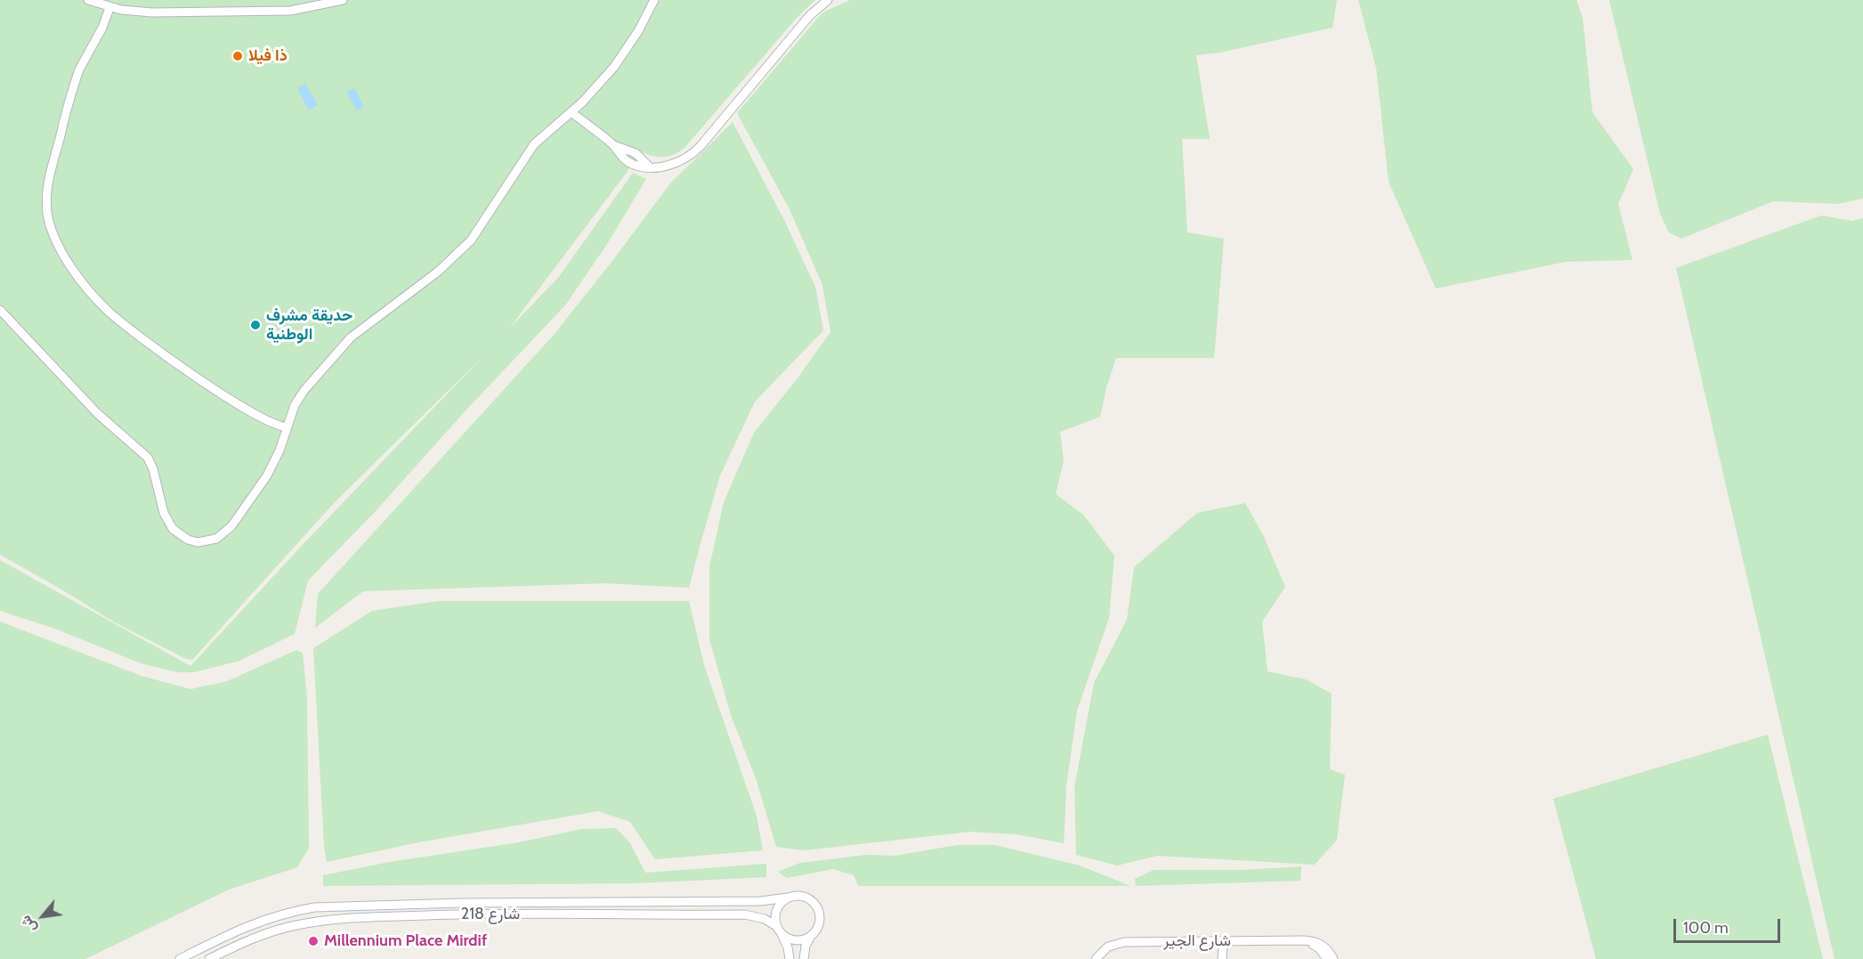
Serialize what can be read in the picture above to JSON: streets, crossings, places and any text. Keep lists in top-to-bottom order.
{
  "streets": {
    "street": ["شارع 218", "شارع الجير"]
  },
  "places": ["ذا فيلا", "حديقة مشرف الوطنية", "Millennium Place Mirdif"],
  "scale_bar": "100 m",
  "north": "bottom left"
}
